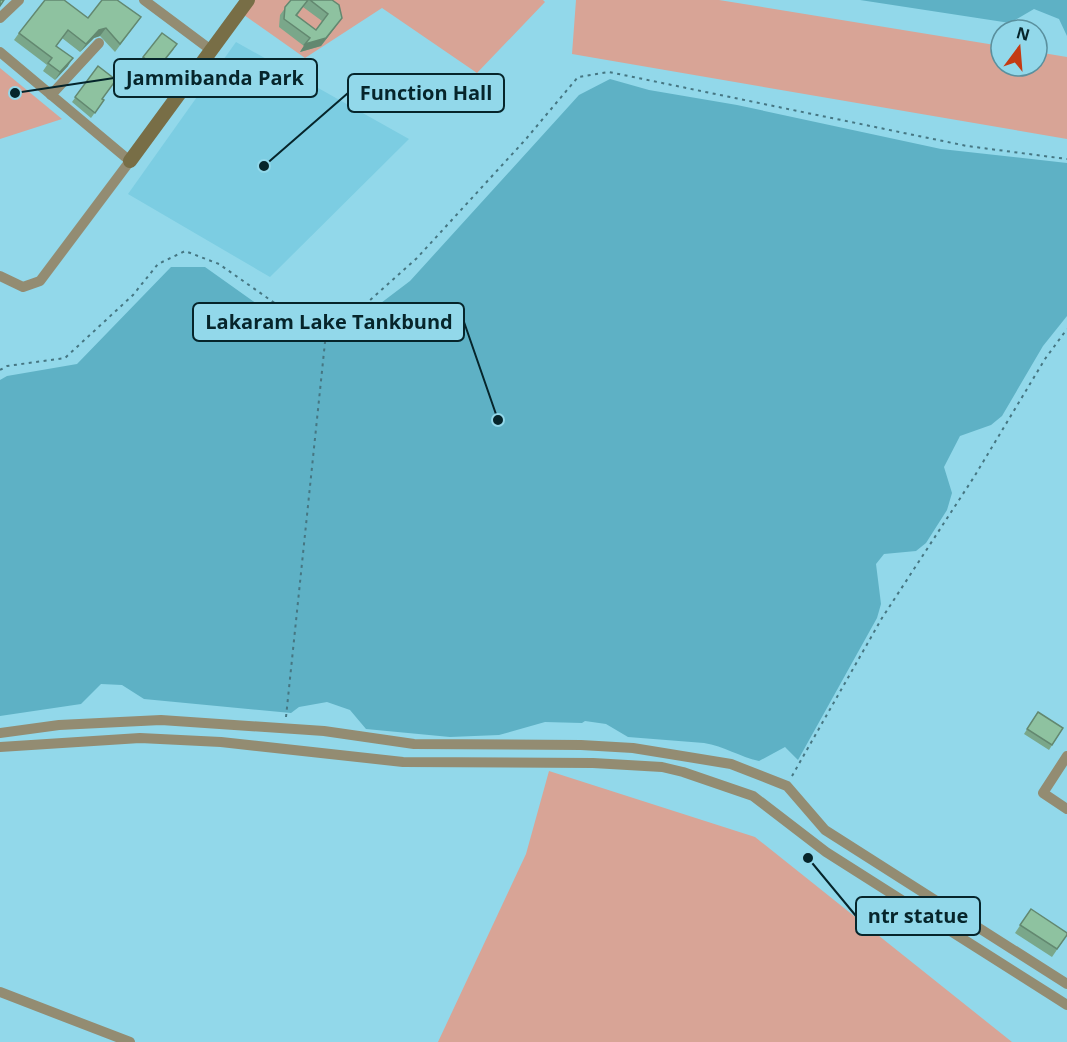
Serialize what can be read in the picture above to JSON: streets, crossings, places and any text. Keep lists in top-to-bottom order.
{
  "places": [
    "Jammibanda Park",
    "Function Hall",
    "Lakaram Lake Tankbund",
    "ntr statue"
  ],
  "north": "top"
}
